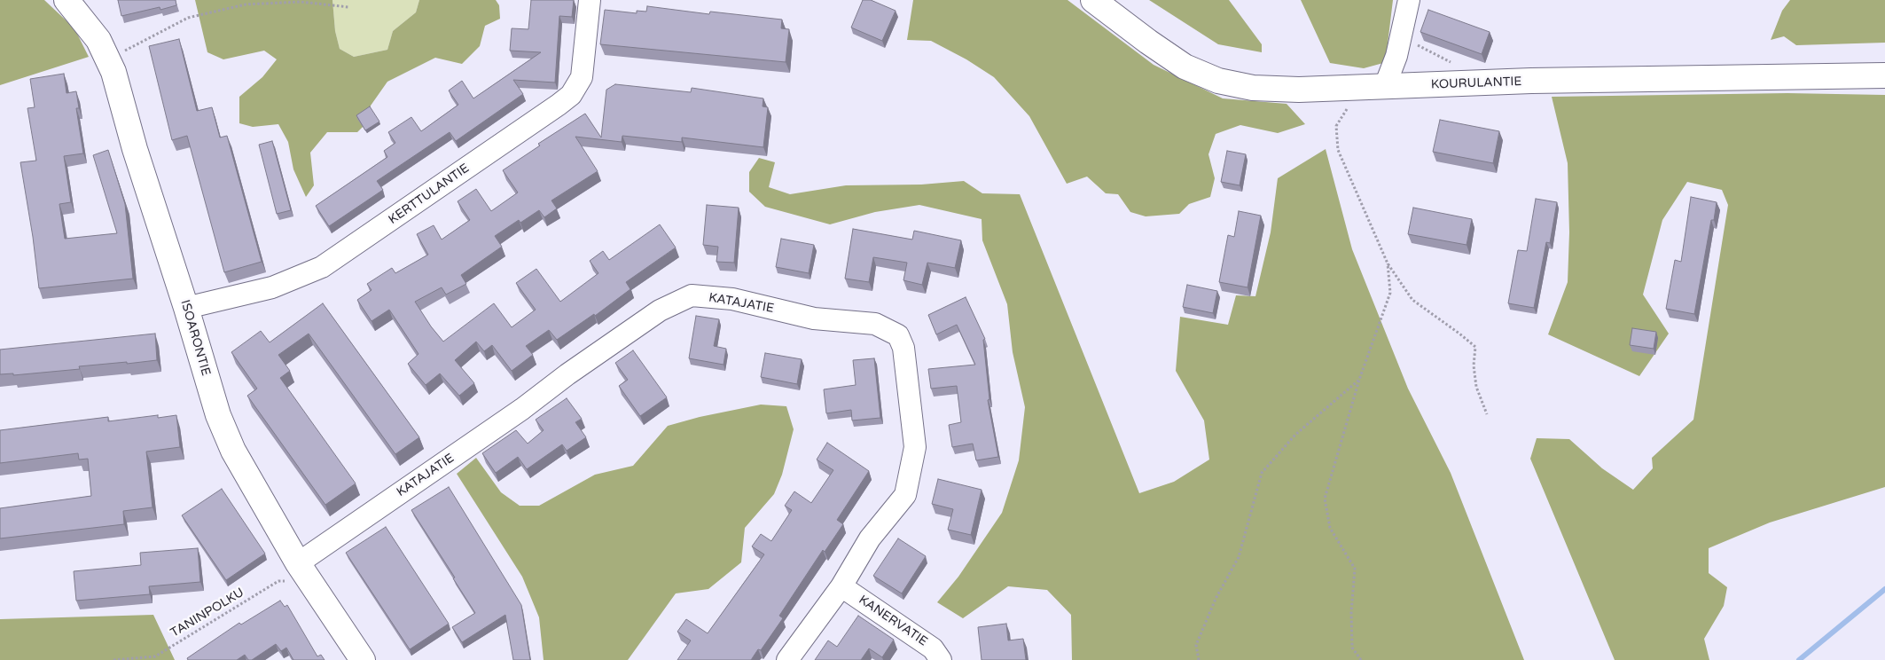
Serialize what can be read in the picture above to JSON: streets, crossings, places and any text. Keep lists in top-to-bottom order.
{
  "streets": {
    "street": [
      "KOURULANTIE",
      "KERTTULANTIE",
      "KATAJATIE",
      "ISOARONTIE",
      "KANERVATIE"
    ],
    "path": ["TANINPOLKU"]
  },
  "crossings": [
    ["KERTTULANTIE", "ISOARONTIE"],
    ["KATAJATIE", "ISOARONTIE"],
    ["KATAJATIE", "TANINPOLKU"],
    ["KATAJATIE", "KANERVATIE"],
    ["ISOARONTIE", "TANINPOLKU"]
  ]
}
